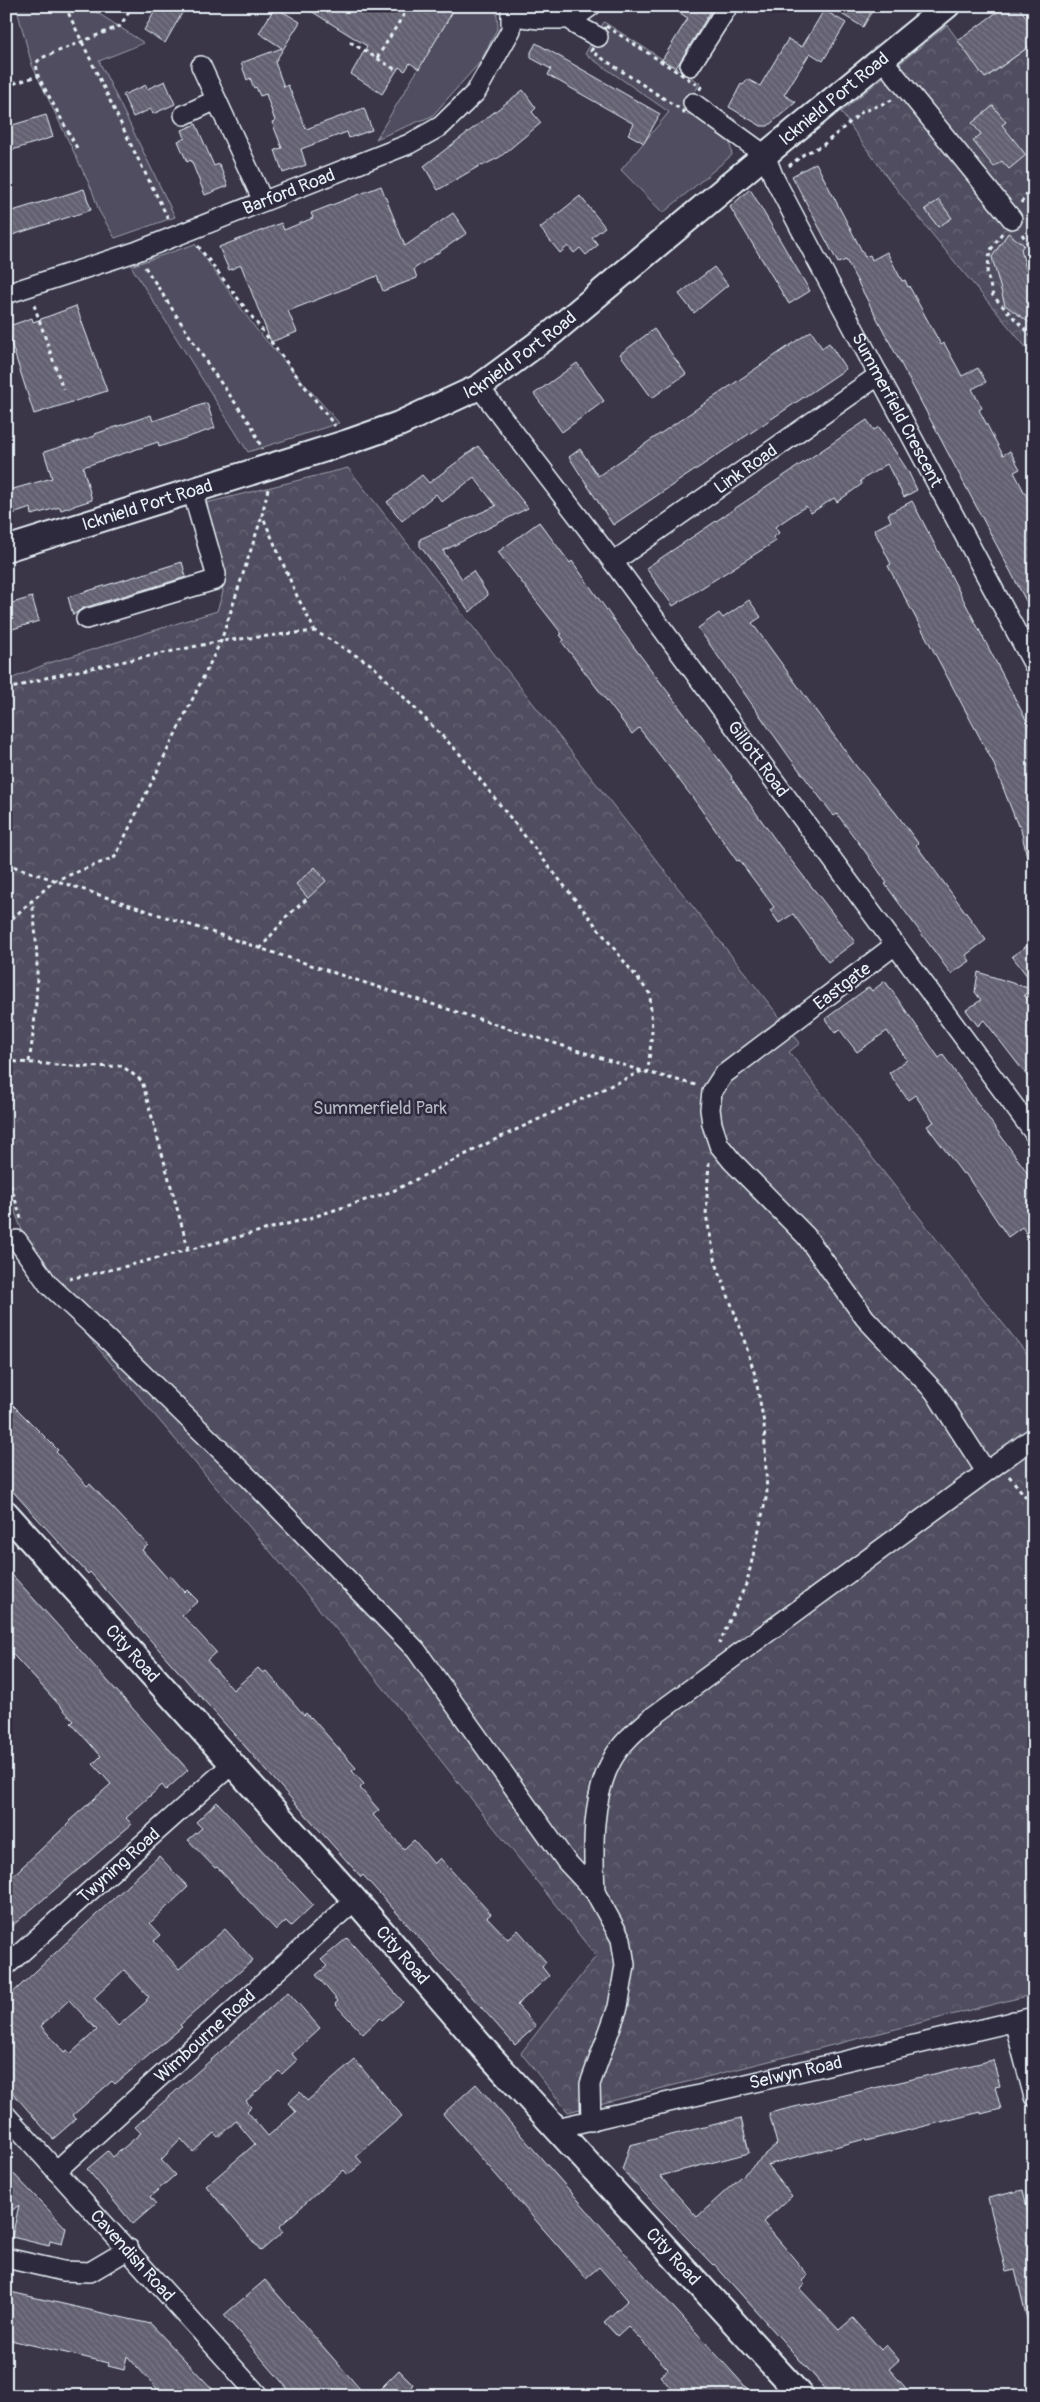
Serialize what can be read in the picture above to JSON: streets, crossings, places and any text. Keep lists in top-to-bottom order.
{
  "streets": {
    "main road": ["Icknield Port Road", "City Road"],
    "street": [
      "Barford Road",
      "Summerfield Crescent",
      "Link Road",
      "Gillott Road",
      "Eastgate",
      "Twyning Road",
      "Wimbourne Road",
      "Selwyn Road",
      "Cavendish Road"
    ]
  },
  "crossings": [
    ["Icknield Port Road", "Summerfield Crescent"],
    ["Icknield Port Road", "Gillott Road"],
    ["Summerfield Crescent", "Link Road"],
    ["Link Road", "Gillott Road"],
    ["Gillott Road", "Eastgate"],
    ["City Road", "Twyning Road"],
    ["City Road", "Wimbourne Road"],
    ["City Road", "Selwyn Road"],
    ["Wimbourne Road", "Cavendish Road"]
  ],
  "parks": ["Summerfield Park"]
}
